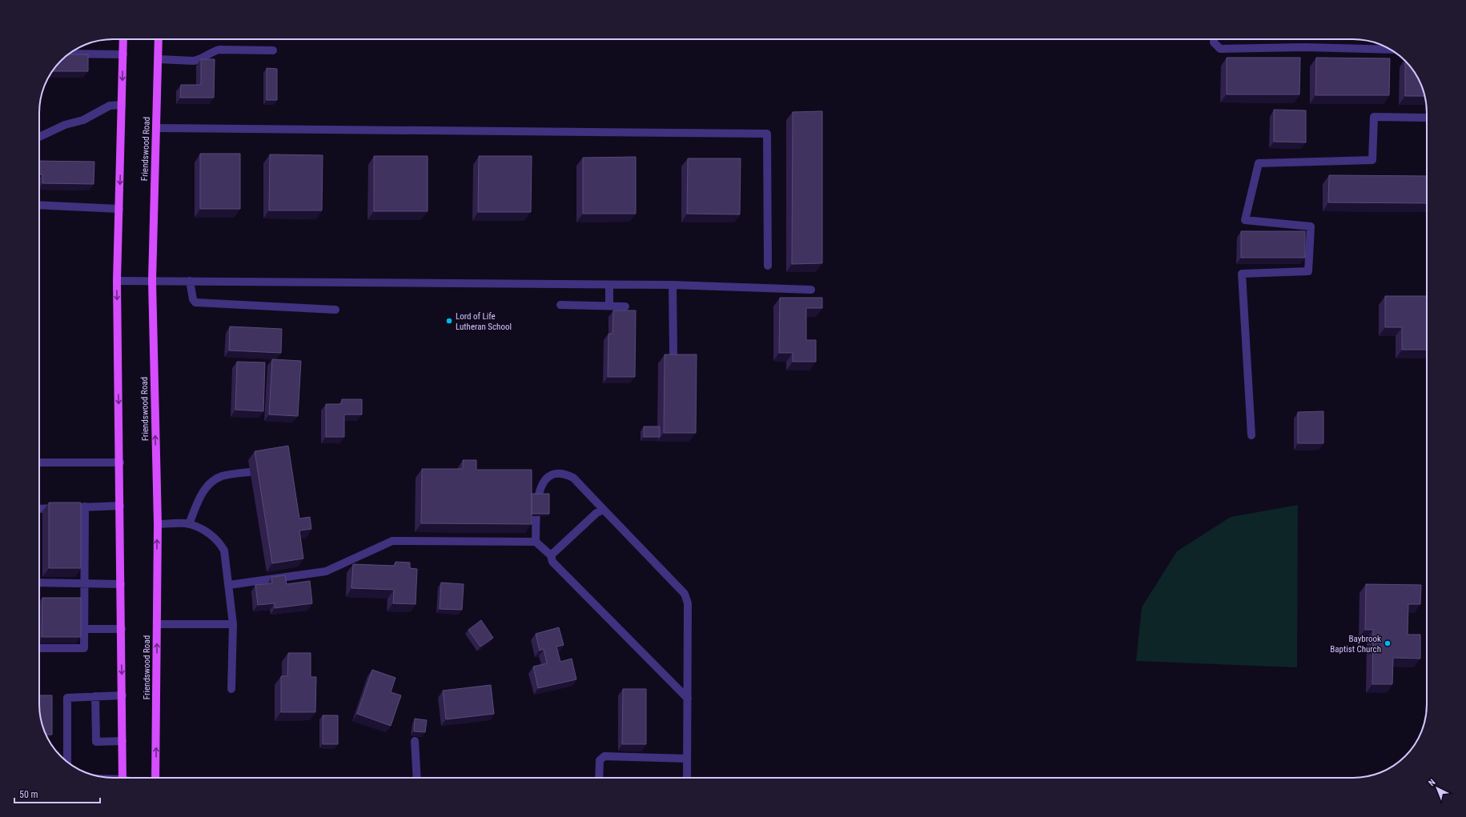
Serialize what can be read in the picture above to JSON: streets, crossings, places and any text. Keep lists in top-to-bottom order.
{
  "streets": {
    "main road": ["Friendswood Road"]
  },
  "places": ["Lord of Life Lutheran School", "Baybrook Baptist Church"],
  "scale_bar": "50 m",
  "north": "top left"
}
